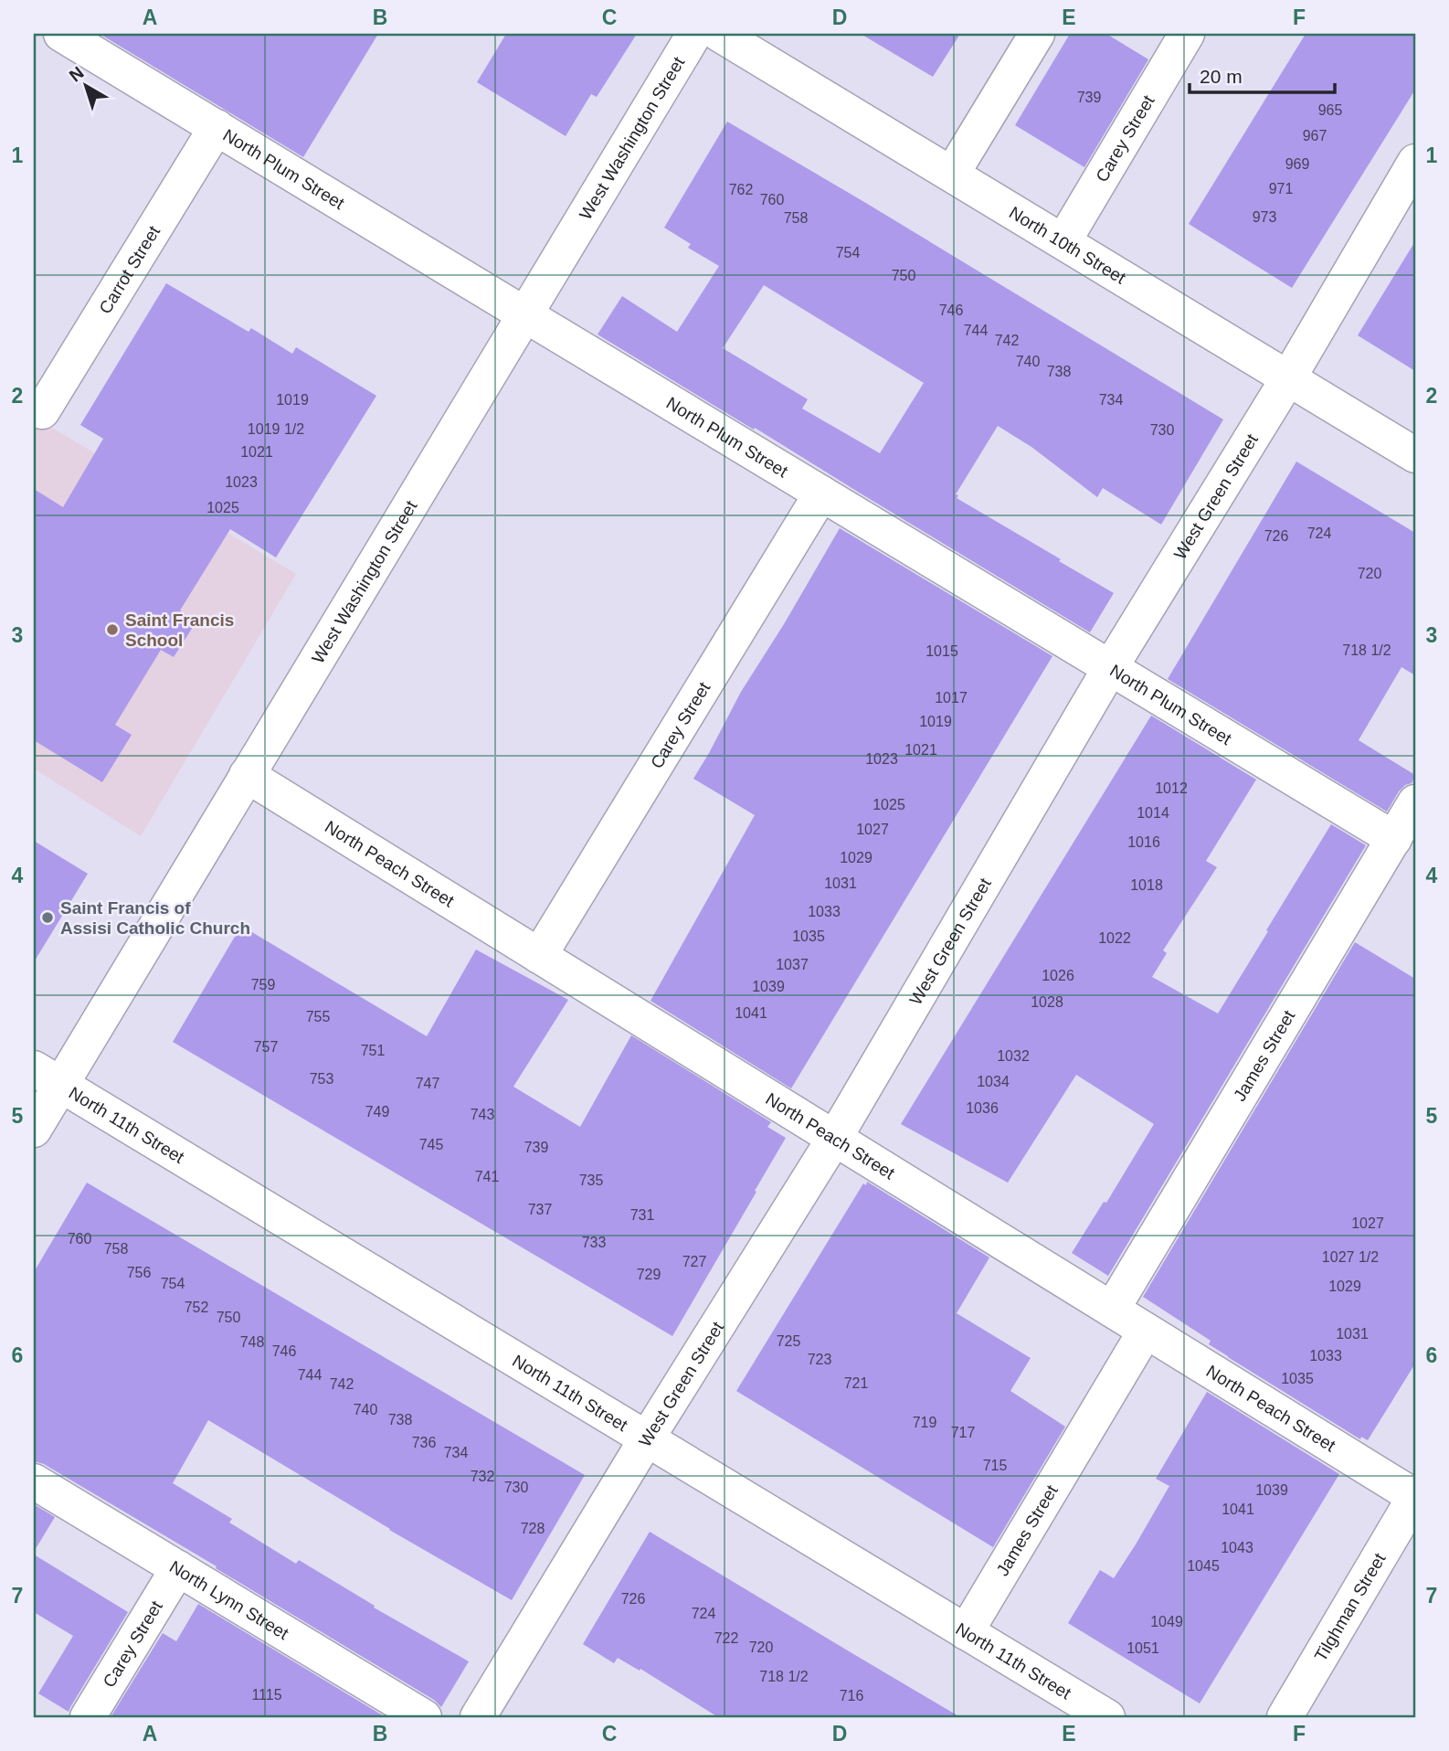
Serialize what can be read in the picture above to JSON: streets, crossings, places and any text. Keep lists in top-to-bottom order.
{
  "streets": {
    "street": [
      "Carey Street",
      "West Washington Street",
      "North Plum Street",
      "North 10th Street",
      "Carrot Street",
      "West Green Street",
      "North Peach Street",
      "James Street",
      "North 11th Street",
      "North Lynn Street",
      "Tilghman Street"
    ]
  },
  "crossings": [
    ["Carey Street", "North Plum Street"],
    ["Carey Street", "North 10th Street"],
    ["Carey Street", "North Peach Street"],
    ["Carey Street", "North Lynn Street"],
    ["West Washington Street", "North Plum Street"],
    ["West Washington Street", "North Peach Street"],
    ["West Washington Street", "North 11th Street"],
    ["North Plum Street", "Carrot Street"],
    ["North Plum Street", "West Green Street"],
    ["North Plum Street", "James Street"],
    ["North 10th Street", "West Green Street"],
    ["West Green Street", "North Peach Street"],
    ["West Green Street", "North 11th Street"],
    ["North Peach Street", "James Street"],
    ["North Peach Street", "Tilghman Street"],
    ["James Street", "North 11th Street"]
  ],
  "places": ["Saint Francis School", "Saint Francis of Assisi Catholic Church"],
  "house_numbers": [
    "739",
    "965",
    "967",
    "969",
    "971",
    "762",
    "760",
    "973",
    "758",
    "754",
    "750",
    "746",
    "744",
    "742",
    "740",
    "738",
    "1019",
    "734",
    "1019 1/2",
    "730",
    "1021",
    "1023",
    "1025",
    "724",
    "726",
    "720",
    "718 1/2",
    "1015",
    "1017",
    "1019",
    "1021",
    "1023",
    "1012",
    "1025",
    "1014",
    "1027",
    "1016",
    "1029",
    "1031",
    "1018",
    "1033",
    "1035",
    "1022",
    "1037",
    "1026",
    "759",
    "1039",
    "1028",
    "1041",
    "755",
    "757",
    "751",
    "1032",
    "753",
    "1034",
    "747",
    "1036",
    "749",
    "743",
    "745",
    "739",
    "741",
    "735",
    "737",
    "731",
    "1027",
    "760",
    "733",
    "758",
    "1027 1/2",
    "727",
    "756",
    "729",
    "754",
    "1029",
    "752",
    "750",
    "1031",
    "725",
    "748",
    "746",
    "1033",
    "723",
    "744",
    "1035",
    "721",
    "742",
    "740",
    "738",
    "719",
    "717",
    "736",
    "734",
    "715",
    "732",
    "730",
    "1039",
    "1041",
    "728",
    "1043",
    "1045",
    "726",
    "724",
    "1049",
    "722",
    "720",
    "1051",
    "718 1/2",
    "1115",
    "716"
  ],
  "scale_bar": "20 m",
  "north": "top left",
  "grid": {
    "columns": [
      "A",
      "B",
      "C",
      "D",
      "E",
      "F"
    ],
    "rows": [
      "1",
      "2",
      "3",
      "4",
      "5",
      "6",
      "7"
    ]
  }
}
